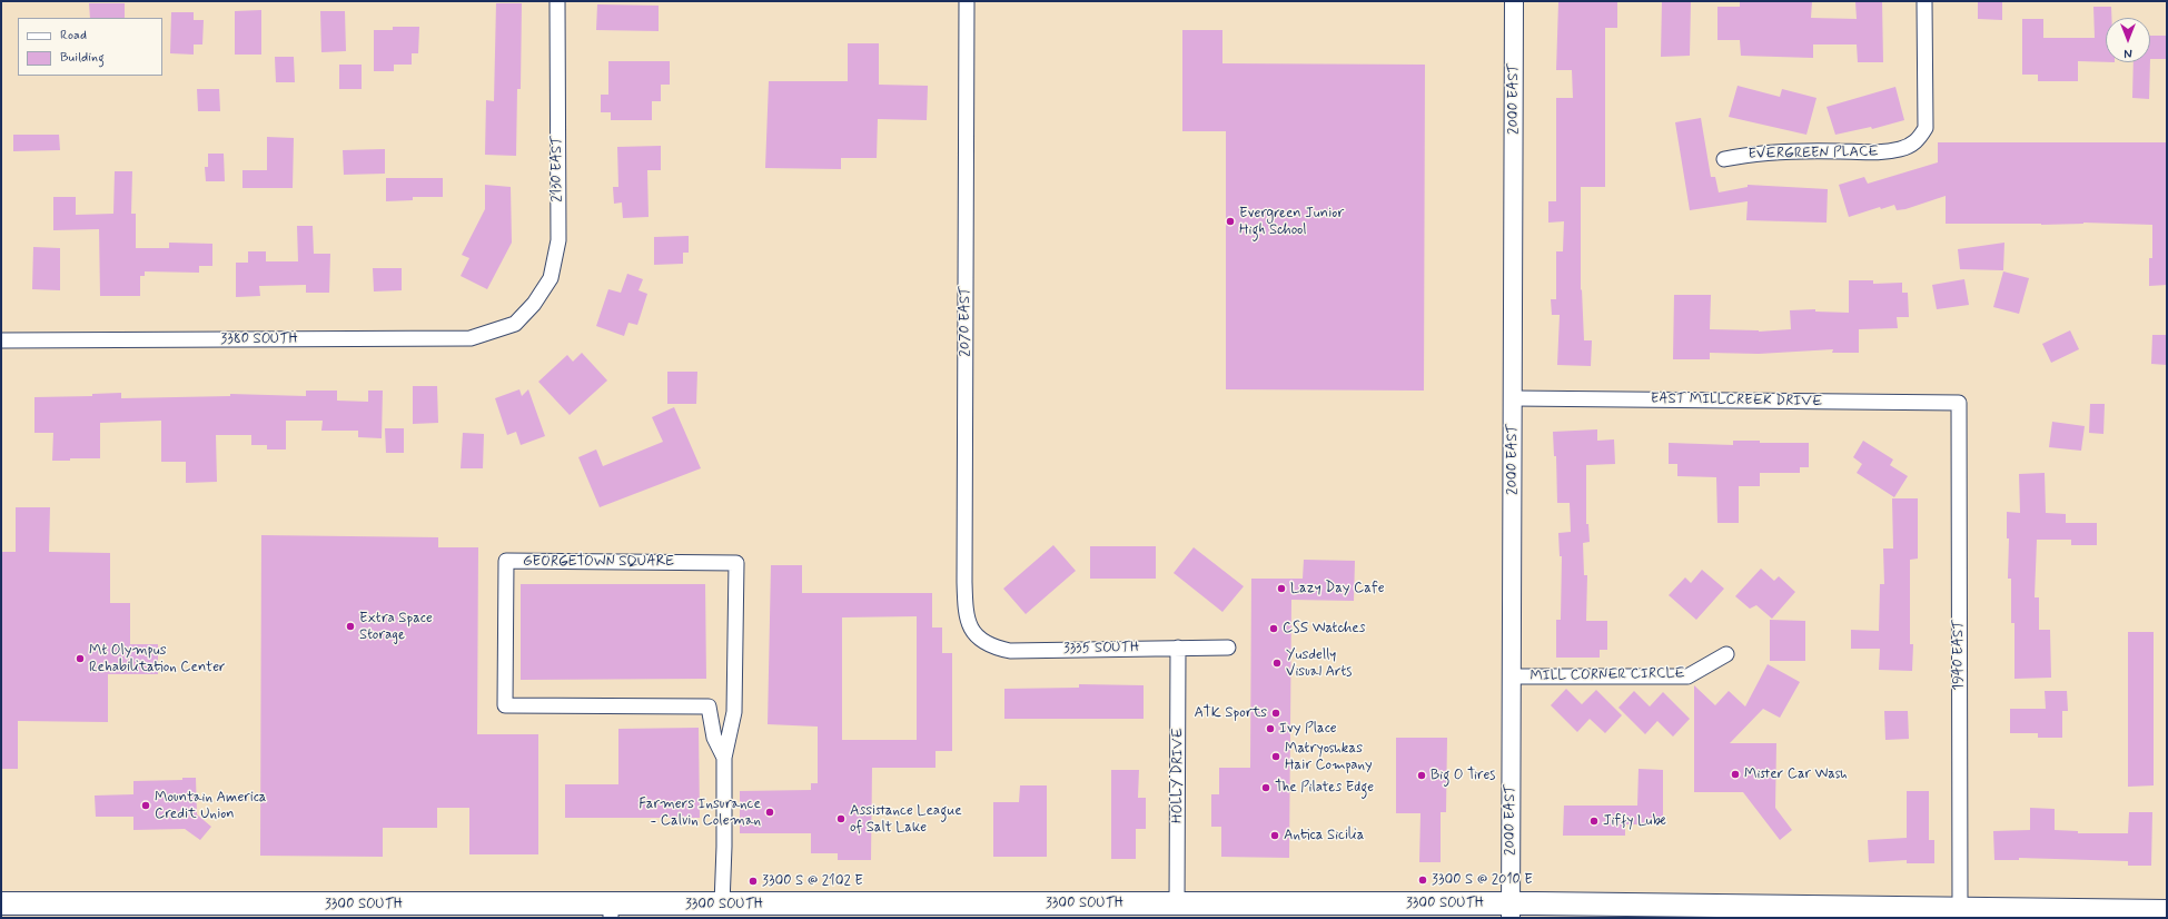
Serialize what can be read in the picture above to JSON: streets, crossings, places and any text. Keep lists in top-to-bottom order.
{
  "streets": {
    "main road": ["3300 SOUTH"],
    "street": [
      "2000 EAST",
      "EVERGREEN PLACE",
      "2130 EAST",
      "2070 EAST",
      "3380 SOUTH",
      "EAST MILLCREEK DRIVE",
      "GEORGETOWN SQUARE",
      "3335 SOUTH",
      "1940 EAST",
      "MILL CORNER CIRCLE",
      "HOLLY DRIVE"
    ]
  },
  "crossings": [
    ["2000 EAST", "EAST MILLCREEK DRIVE"],
    ["2000 EAST", "MILL CORNER CIRCLE"],
    ["2000 EAST", "3300 SOUTH"],
    ["2130 EAST", "3380 SOUTH"],
    ["2070 EAST", "3335 SOUTH"],
    ["EAST MILLCREEK DRIVE", "1940 EAST"],
    ["GEORGETOWN SQUARE", "3300 SOUTH"],
    ["3335 SOUTH", "HOLLY DRIVE"],
    ["1940 EAST", "3300 SOUTH"],
    ["HOLLY DRIVE", "3300 SOUTH"]
  ],
  "places": [
    "Evergreen Junior High School",
    "Lazy Day Cafe",
    "Extra Space Storage",
    "CSS Watches",
    "Mt Olympus Rehabilitation Center",
    "Yusdelly Visual Arts",
    "ATK Sports",
    "Ivy Place",
    "Matryoshkas Hair Company",
    "Mister Car Wash",
    "Big O Tires",
    "The Pilates Edge",
    "Mountain America Credit Union",
    "Farmers Insurance - Calvin Coleman",
    "Assistance League of Salt Lake",
    "Jiffy Lube",
    "Antica Sicilia",
    "3300 S @ 2010 E",
    "3300 S @ 2102 E"
  ],
  "legend": ["Road", "Building"],
  "north": "bottom"
}
